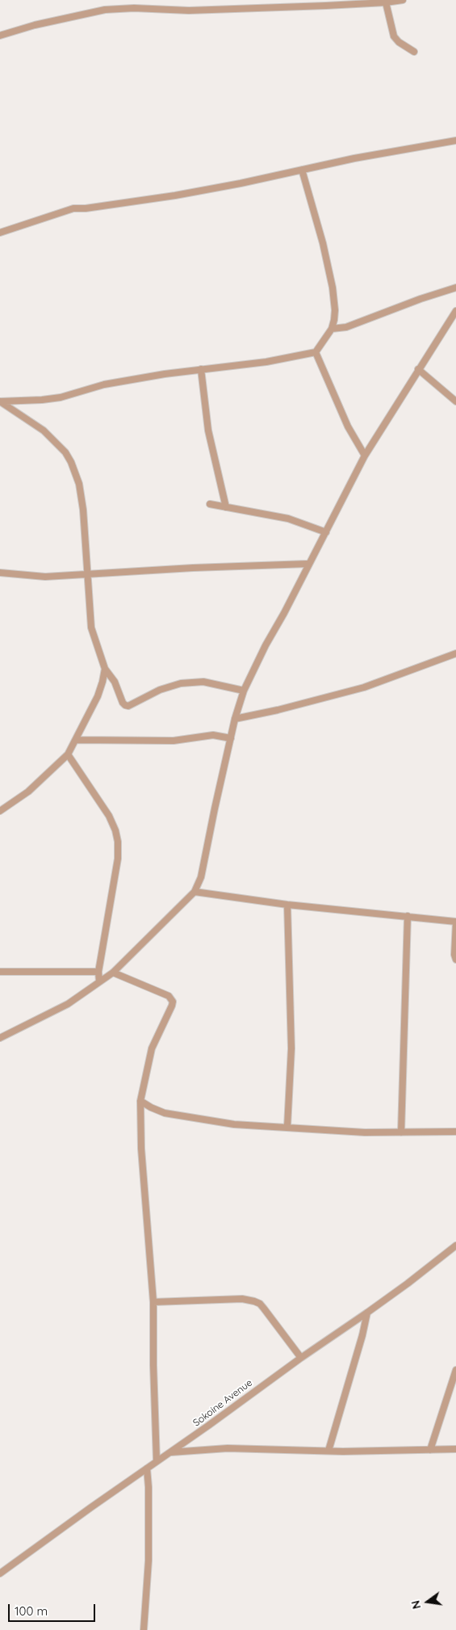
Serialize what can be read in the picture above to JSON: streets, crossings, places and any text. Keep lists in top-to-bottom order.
{
  "streets": {
    "street": ["Sokoine Avenue"]
  },
  "scale_bar": "100 m",
  "north": "left"
}
